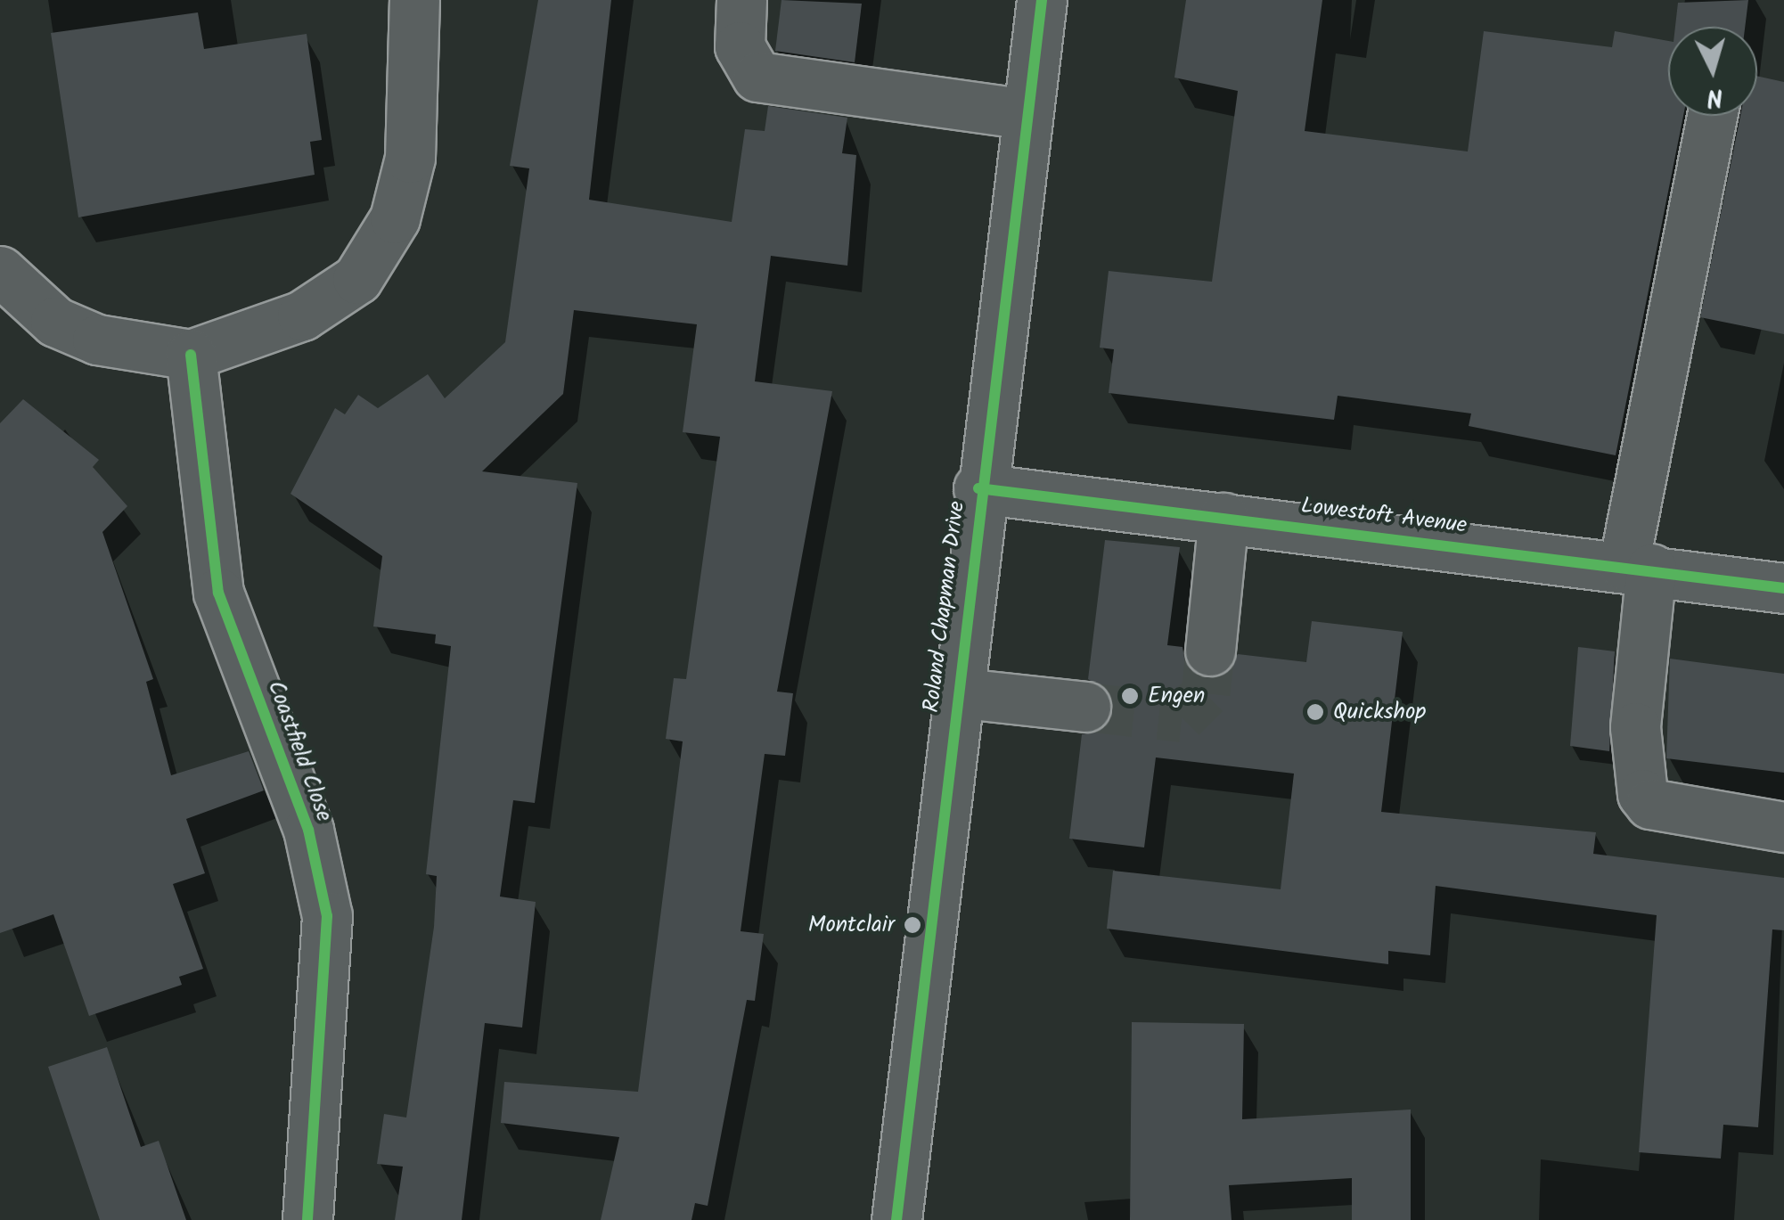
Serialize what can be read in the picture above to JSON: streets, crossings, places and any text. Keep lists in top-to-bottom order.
{
  "streets": {
    "street": ["Lowestoft Avenue", "Roland Chapman Drive", "Coastfield Close"]
  },
  "crossings": [
    ["Lowestoft Avenue", "Roland Chapman Drive"]
  ],
  "places": ["Engen", "Quickshop", "Montclair"],
  "north": "bottom"
}
